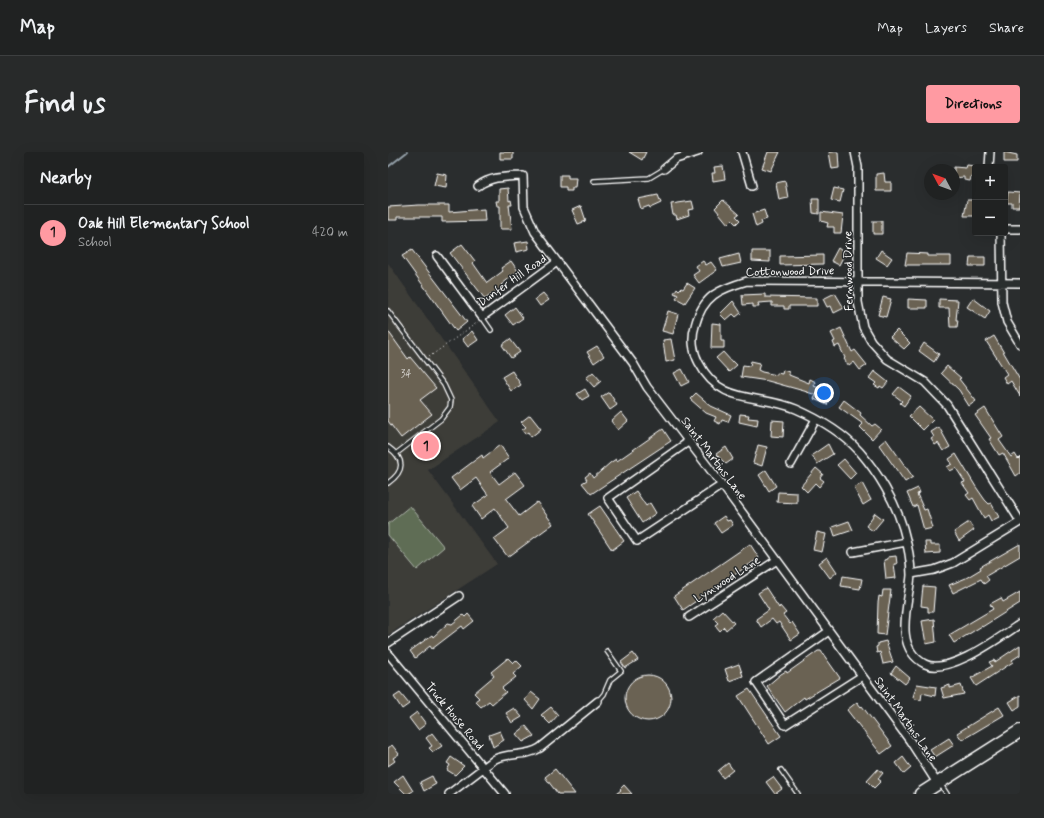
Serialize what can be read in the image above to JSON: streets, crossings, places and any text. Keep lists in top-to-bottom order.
{
  "streets": {
    "street": [
      "Cottonwood Drive",
      "Fernwood Drive",
      "Dunfer Hill Road",
      "Saint Martins Lane",
      "Lynwood Lane",
      "Truck House Road"
    ]
  },
  "crossings": [
    ["Cottonwood Drive", "Fernwood Drive"],
    ["Dunfer Hill Road", "Saint Martins Lane"],
    ["Saint Martins Lane", "Lynwood Lane"]
  ],
  "house_numbers": ["34"],
  "north": "top left",
  "page": {
    "header": "Map",
    "nav": ["Map", "Layers", "Share"],
    "buttons": "Directions",
    "title": "Find us",
    "heading": "Nearby",
    "map_buttons": ["+", "−"],
    "list": [
      {
        "mark": "1",
        "name": "Oak Hill Elementary School",
        "note": "School",
        "value": "420 m"
      }
    ],
    "pins": "1"
  }
}
